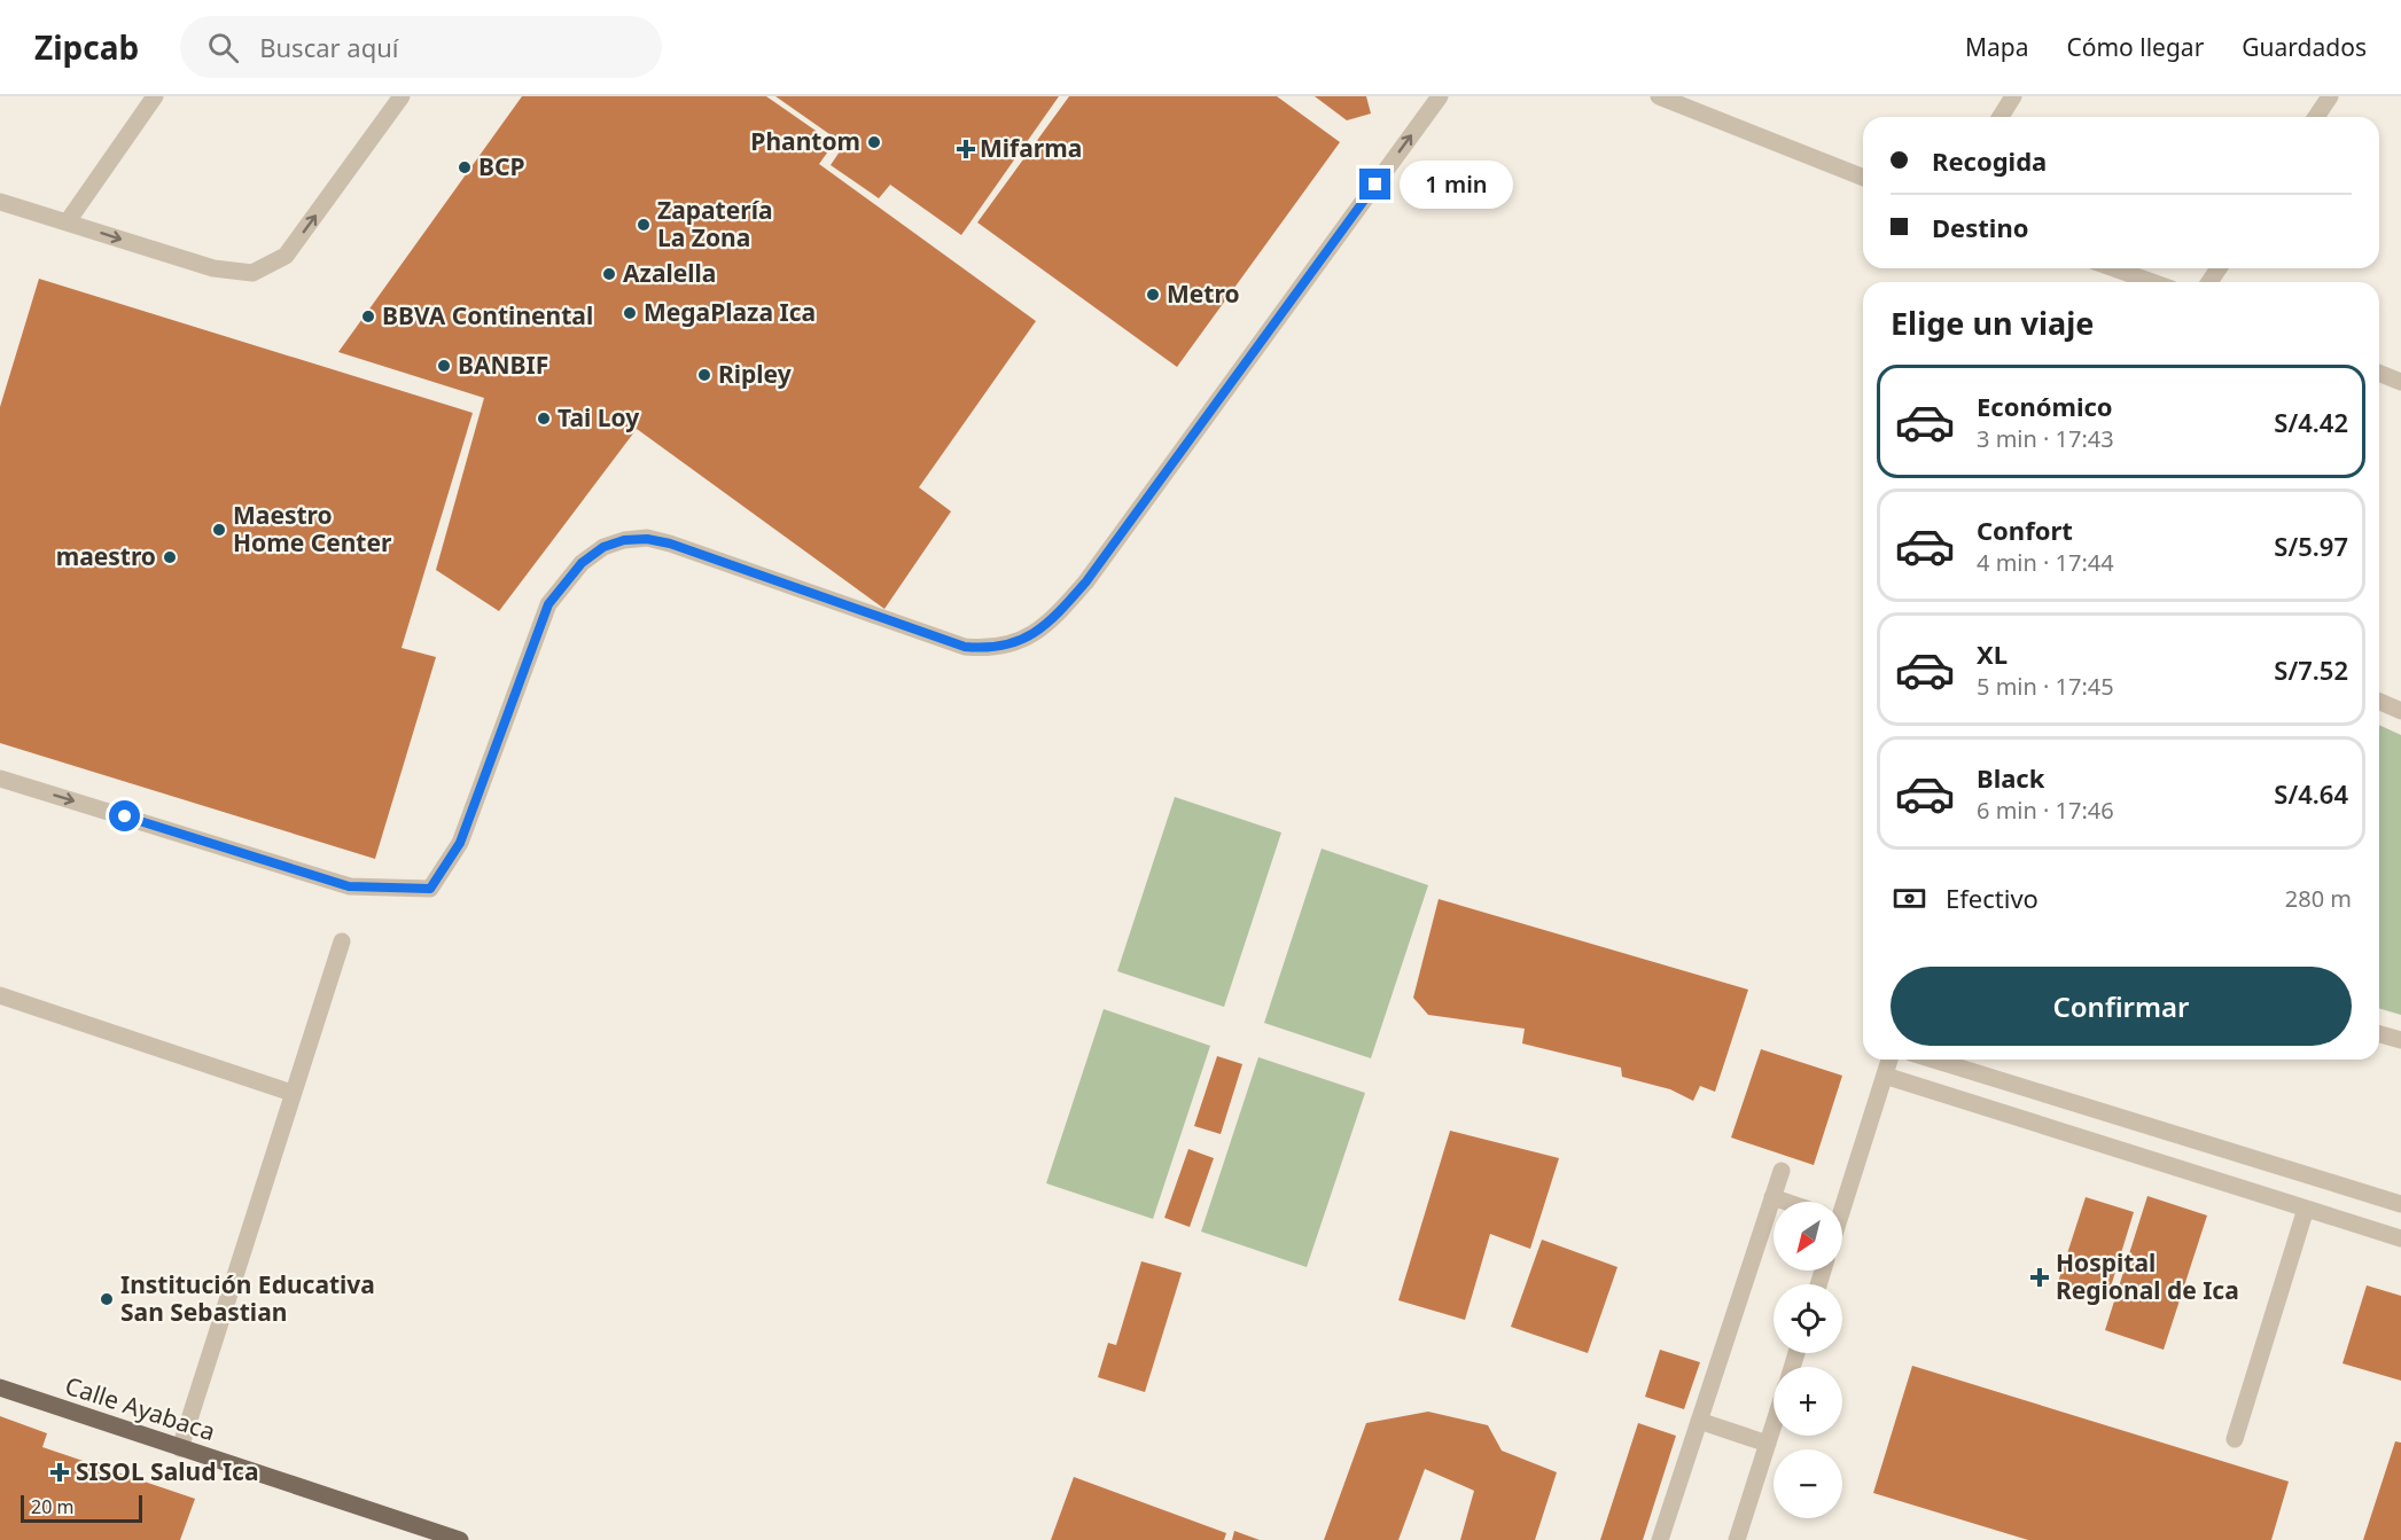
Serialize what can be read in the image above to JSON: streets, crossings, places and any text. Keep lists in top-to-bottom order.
{
  "streets": {
    "main road": ["Calle Ayabaca"]
  },
  "places": {
    "other": [
      "Phantom",
      "BCP",
      "Zapatería La Zona",
      "Azalella",
      "Metro",
      "MegaPlaza Ica",
      "BBVA Continental",
      "BANBIF",
      "Ripley",
      "Tai Loy",
      "Maestro Home Center",
      "maestro",
      "Institución Educativa San Sebastian"
    ],
    "health": ["Mifarma", "Hospital Regional de Ica", "SISOL Salud Ica"]
  },
  "scale_bar": "20 m",
  "north": "bottom left",
  "page": {
    "header": "Zipcab",
    "search": "Buscar aquí",
    "nav": ["Mapa", "Cómo llegar", "Guardados"],
    "banner": ["Recogida", "Destino"],
    "bubble": "1 min",
    "heading": "Elige un viaje",
    "list": [
      {
        "name": "Económico",
        "note": "3 min · 17:43",
        "value": "S/4.42"
      },
      {
        "name": "Confort",
        "note": "4 min · 17:44",
        "value": "S/5.97"
      },
      {
        "name": "XL",
        "note": "5 min · 17:45",
        "value": "S/7.52"
      },
      {
        "name": "Black",
        "note": "6 min · 17:46",
        "value": "S/4.64"
      }
    ],
    "pay": ["Efectivo", "280 m"],
    "buttons": "Confirmar",
    "map_buttons": ["+", "−"],
    "scale": "20 m"
  }
}
